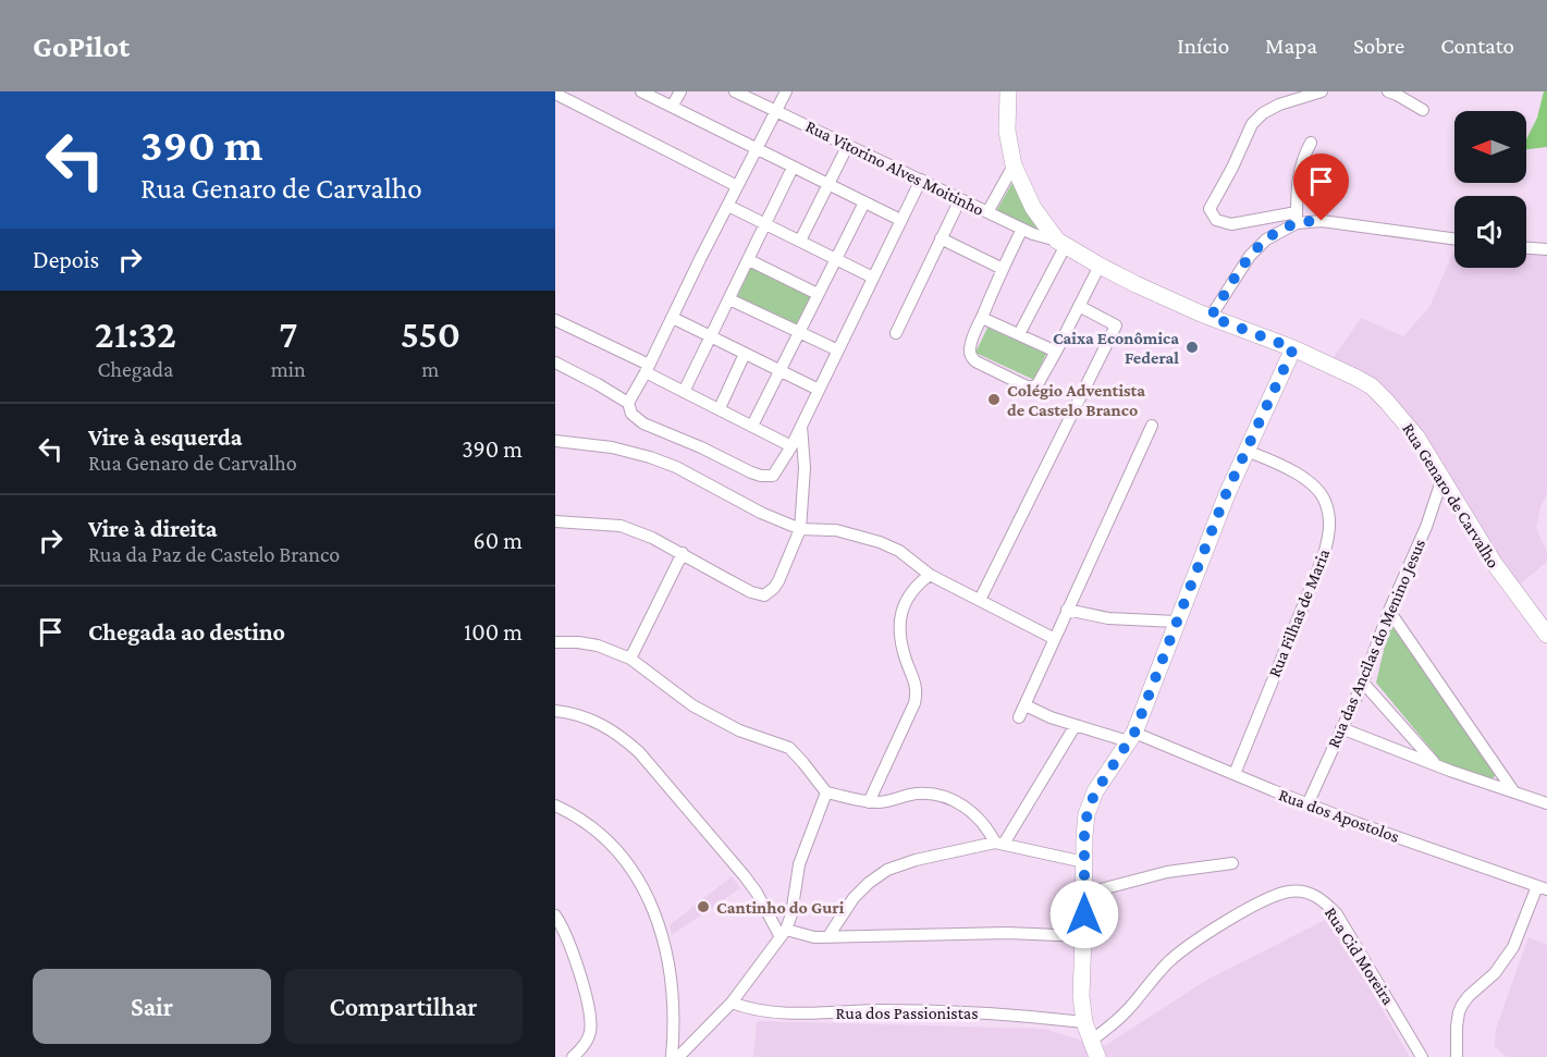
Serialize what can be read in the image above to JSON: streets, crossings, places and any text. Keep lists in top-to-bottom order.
{
  "streets": {
    "main road": ["Rua Genaro de Carvalho"],
    "street": [
      "Rua Vitorino Alves Moitinho",
      "Rua Filhas de Maria",
      "Rua das Ancilas do Menino Jesus",
      "Rua dos Apostolos",
      "Rua Cid Moreira",
      "Rua dos Passionistas"
    ]
  },
  "crossings": [
    ["Rua Vitorino Alves Moitinho", "Rua Genaro de Carvalho"],
    ["Rua Genaro de Carvalho", "Rua das Ancilas do Menino Jesus"],
    ["Rua Filhas de Maria", "Rua dos Apostolos"],
    ["Rua das Ancilas do Menino Jesus", "Rua dos Apostolos"]
  ],
  "places": ["Caixa Econômica Federal", "Colégio Adventista de Castelo Branco", "Cantinho do Guri"],
  "north": "left",
  "page": {
    "header": "GoPilot",
    "nav": [
      "Início",
      "Mapa",
      "Sobre",
      "Contato"
    ],
    "turn": ["390 m", "Rua Genaro de Carvalho"],
    "then": "Depois",
    "eta": [
      "21:32",
      "Chegada",
      "7",
      "min",
      "550",
      "m"
    ],
    "list": [
      {
        "name": "Vire à esquerda",
        "note": "Rua Genaro de Carvalho",
        "value": "390 m"
      },
      {
        "name": "Vire à direita",
        "note": "Rua da Paz de Castelo Branco",
        "value": "60 m"
      },
      {
        "name": "Chegada ao destino",
        "value": "100 m"
      }
    ],
    "buttons": ["Sair", "Compartilhar"]
  }
}
